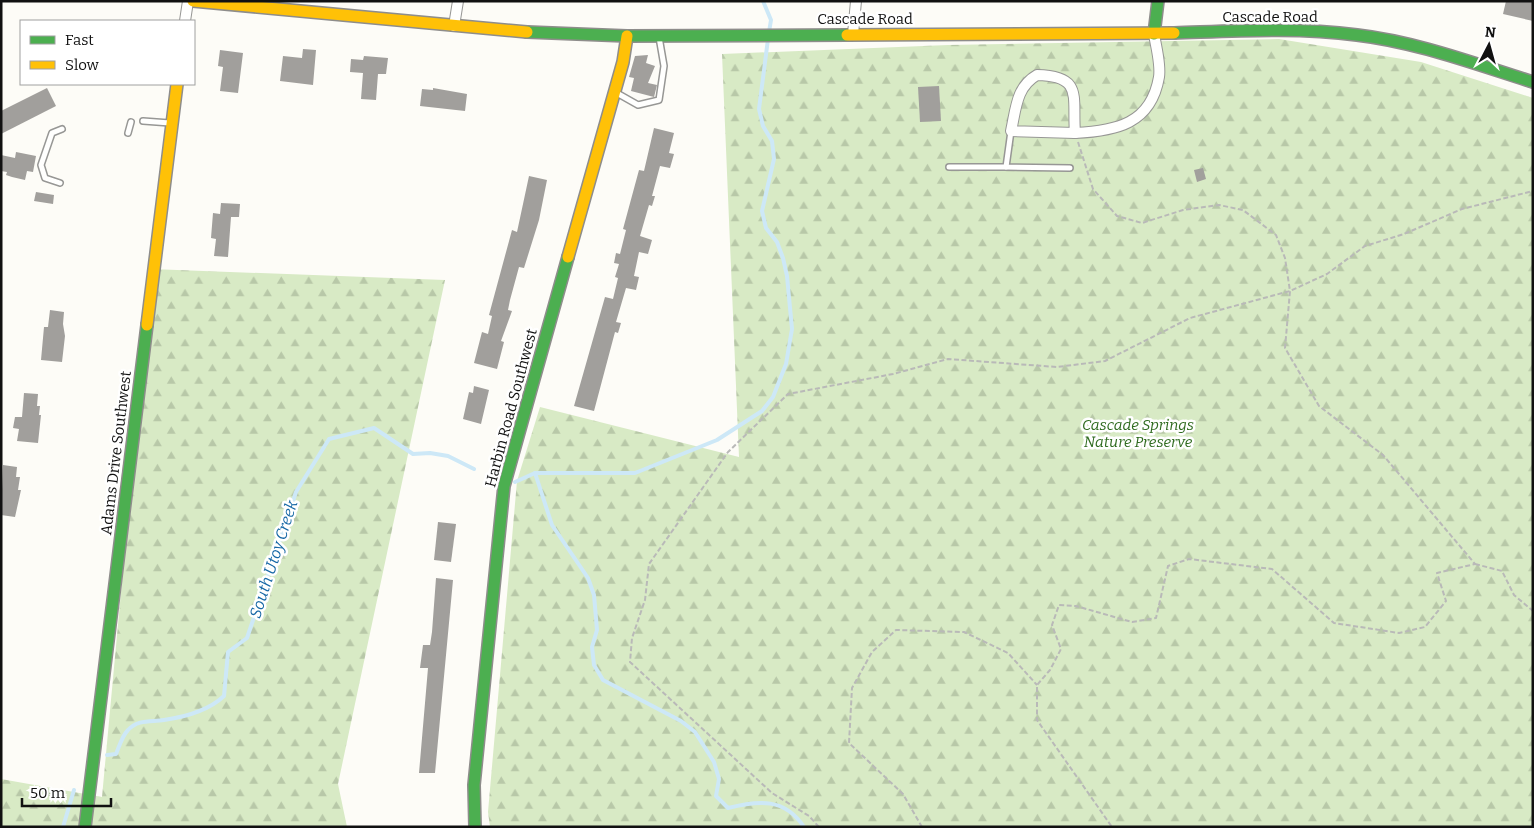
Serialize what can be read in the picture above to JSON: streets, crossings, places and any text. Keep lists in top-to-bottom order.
{
  "streets": {
    "street": ["Cascade Road", "Harbin Road Southwest", "Adams Drive Southwest"]
  },
  "crossings": [
    ["Cascade Road", "Harbin Road Southwest"]
  ],
  "water": ["South Utoy Creek"],
  "parks": ["Cascade Springs Nature Preserve"],
  "legend": ["Fast", "Slow"],
  "scale_bar": "50 m",
  "north": "top"
}
